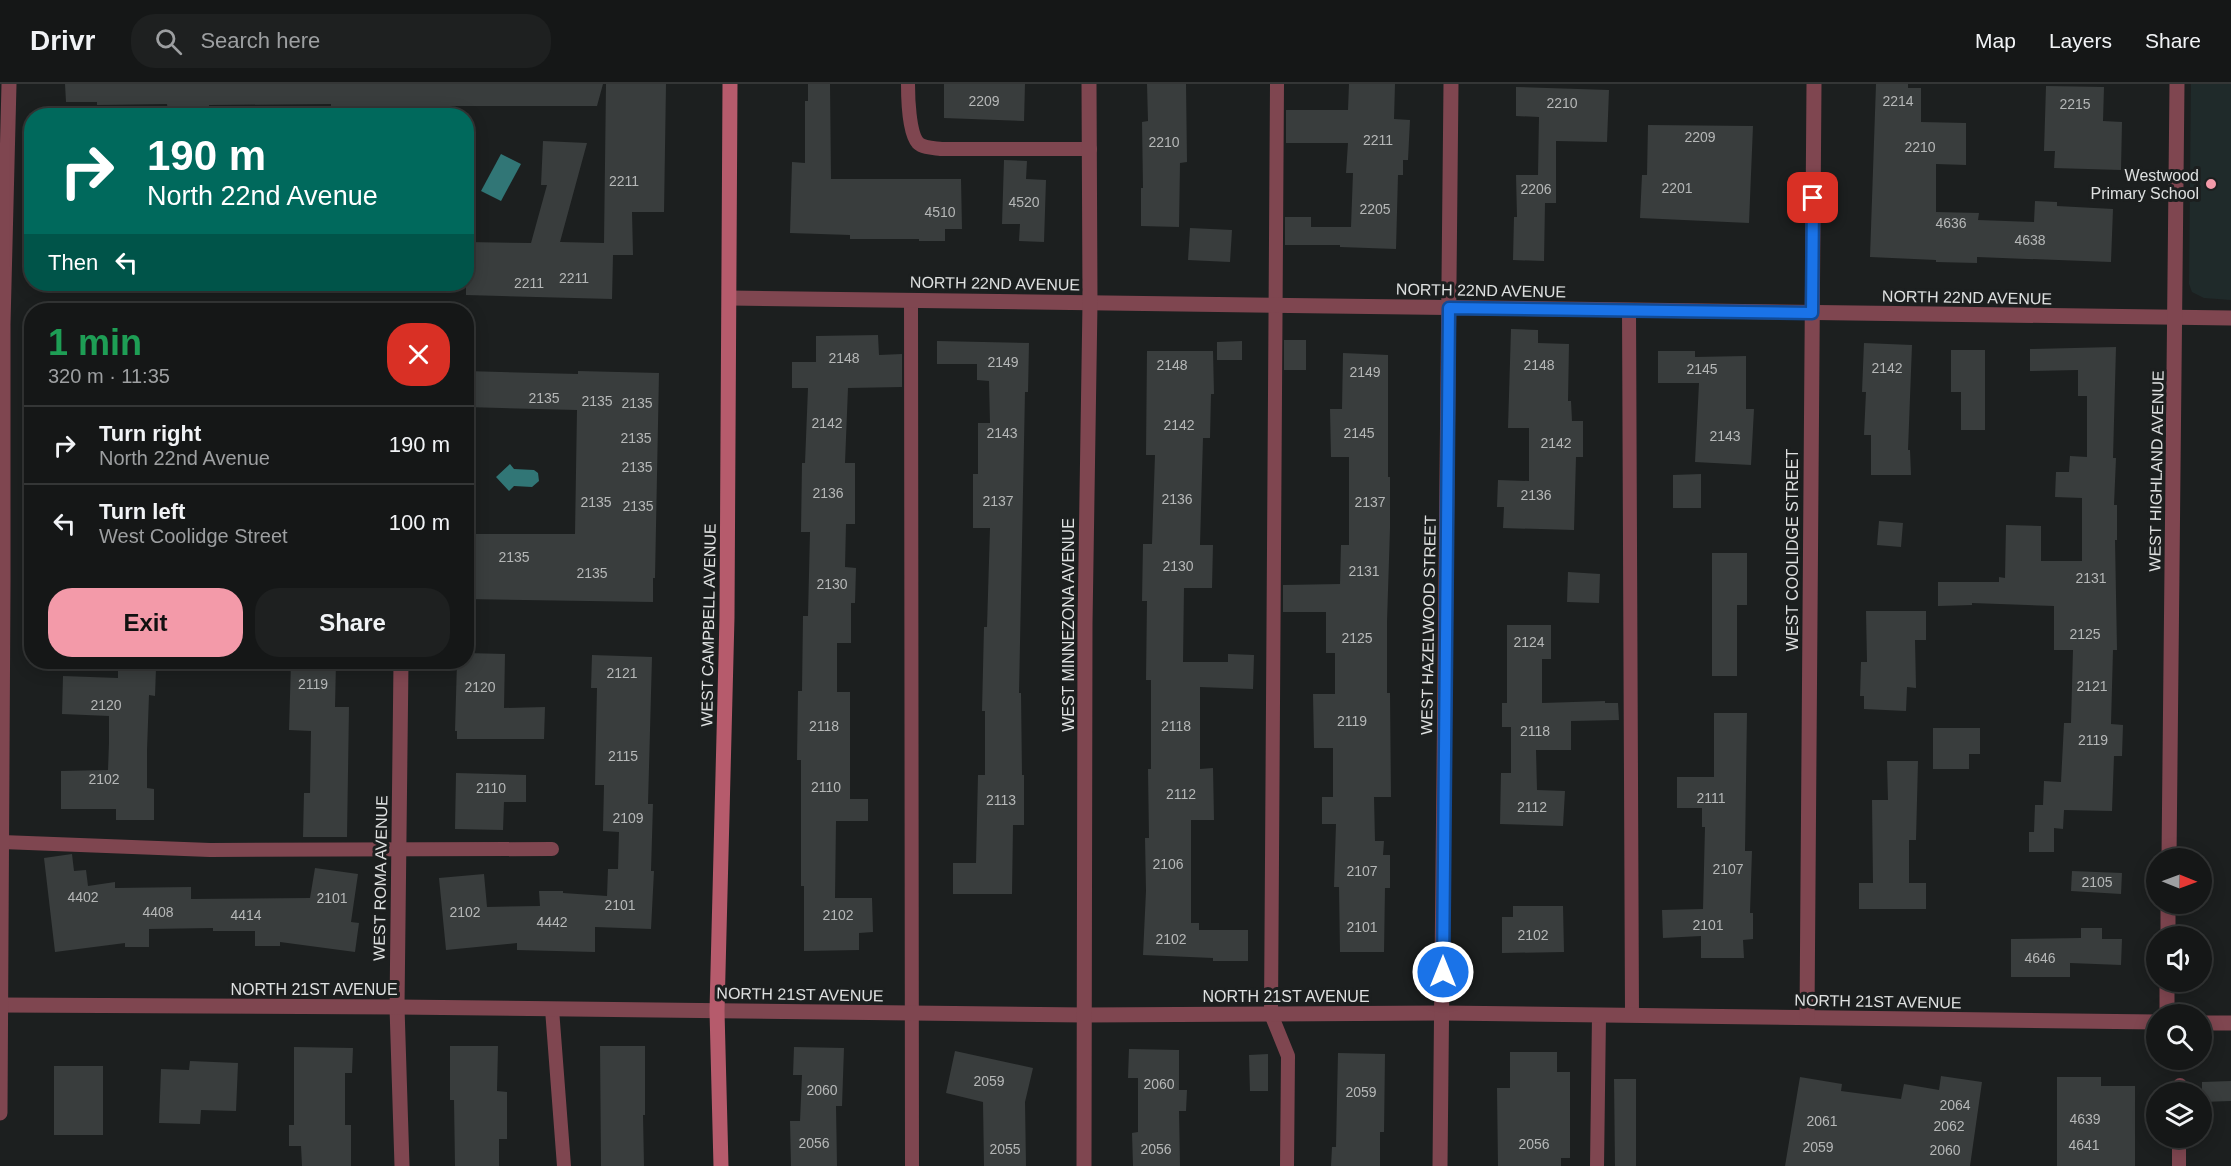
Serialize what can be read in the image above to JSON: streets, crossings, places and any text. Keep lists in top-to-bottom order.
{
  "streets": {
    "street": [
      "NORTH 22ND AVENUE",
      "WEST HIGHLAND AVENUE",
      "WEST COOLIDGE STREET",
      "WEST CAMPBELL AVENUE",
      "WEST MINNEZONA AVENUE",
      "WEST HAZELWOOD STREET",
      "WEST ROMA AVENUE",
      "NORTH 21ST AVENUE"
    ]
  },
  "crossings": [
    ["NORTH 22ND AVENUE", "WEST HIGHLAND AVENUE"],
    ["NORTH 22ND AVENUE", "WEST COOLIDGE STREET"],
    ["NORTH 22ND AVENUE", "WEST CAMPBELL AVENUE"],
    ["NORTH 22ND AVENUE", "WEST MINNEZONA AVENUE"],
    ["NORTH 22ND AVENUE", "WEST HAZELWOOD STREET"],
    ["WEST COOLIDGE STREET", "NORTH 21ST AVENUE"],
    ["WEST CAMPBELL AVENUE", "NORTH 21ST AVENUE"],
    ["WEST MINNEZONA AVENUE", "NORTH 21ST AVENUE"],
    ["WEST HAZELWOOD STREET", "NORTH 21ST AVENUE"],
    ["WEST ROMA AVENUE", "NORTH 21ST AVENUE"]
  ],
  "places": ["Westwood Primary School"],
  "house_numbers": [
    "2209",
    "2214",
    "2210",
    "2215",
    "2209",
    "2211",
    "2210",
    "2210",
    "2211",
    "2201",
    "2206",
    "4520",
    "2205",
    "4510",
    "4636",
    "4638",
    "2211",
    "2211",
    "2148",
    "2149",
    "2148",
    "2148",
    "2142",
    "2145",
    "2149",
    "2135",
    "2135",
    "2135",
    "2142",
    "2142",
    "2143",
    "2145",
    "2143",
    "2135",
    "2142",
    "2135",
    "2136",
    "2136",
    "2136",
    "2137",
    "2135",
    "2137",
    "2135",
    "2135",
    "2130",
    "2131",
    "2135",
    "2131",
    "2130",
    "2125",
    "2125",
    "2124",
    "2121",
    "2119",
    "2121",
    "2120",
    "2120",
    "2119",
    "2118",
    "2118",
    "2118",
    "2119",
    "2115",
    "2102",
    "2110",
    "2110",
    "2112",
    "2111",
    "2113",
    "2112",
    "2109",
    "2106",
    "2107",
    "2107",
    "2105",
    "4402",
    "2101",
    "2101",
    "4408",
    "2102",
    "4414",
    "2102",
    "4442",
    "2101",
    "2101",
    "2102",
    "2102",
    "4646",
    "2059",
    "2060",
    "2060",
    "2059",
    "2064",
    "4639",
    "2061",
    "2062",
    "2056",
    "2056",
    "4641",
    "2059",
    "2055",
    "2056",
    "2060"
  ],
  "north": "right",
  "page": {
    "header": "Drivr",
    "search": "Search here",
    "nav": ["Map", "Layers", "Share"],
    "turn": ["190 m", "North 22nd Avenue"],
    "then": "Then",
    "heading": ["1 min", "320 m · 11:35"],
    "list": [
      {
        "name": "Turn right",
        "note": "North 22nd Avenue",
        "value": "190 m"
      },
      {
        "name": "Turn left",
        "note": "West Coolidge Street",
        "value": "100 m"
      }
    ],
    "buttons": ["Exit", "Share"]
  }
}
